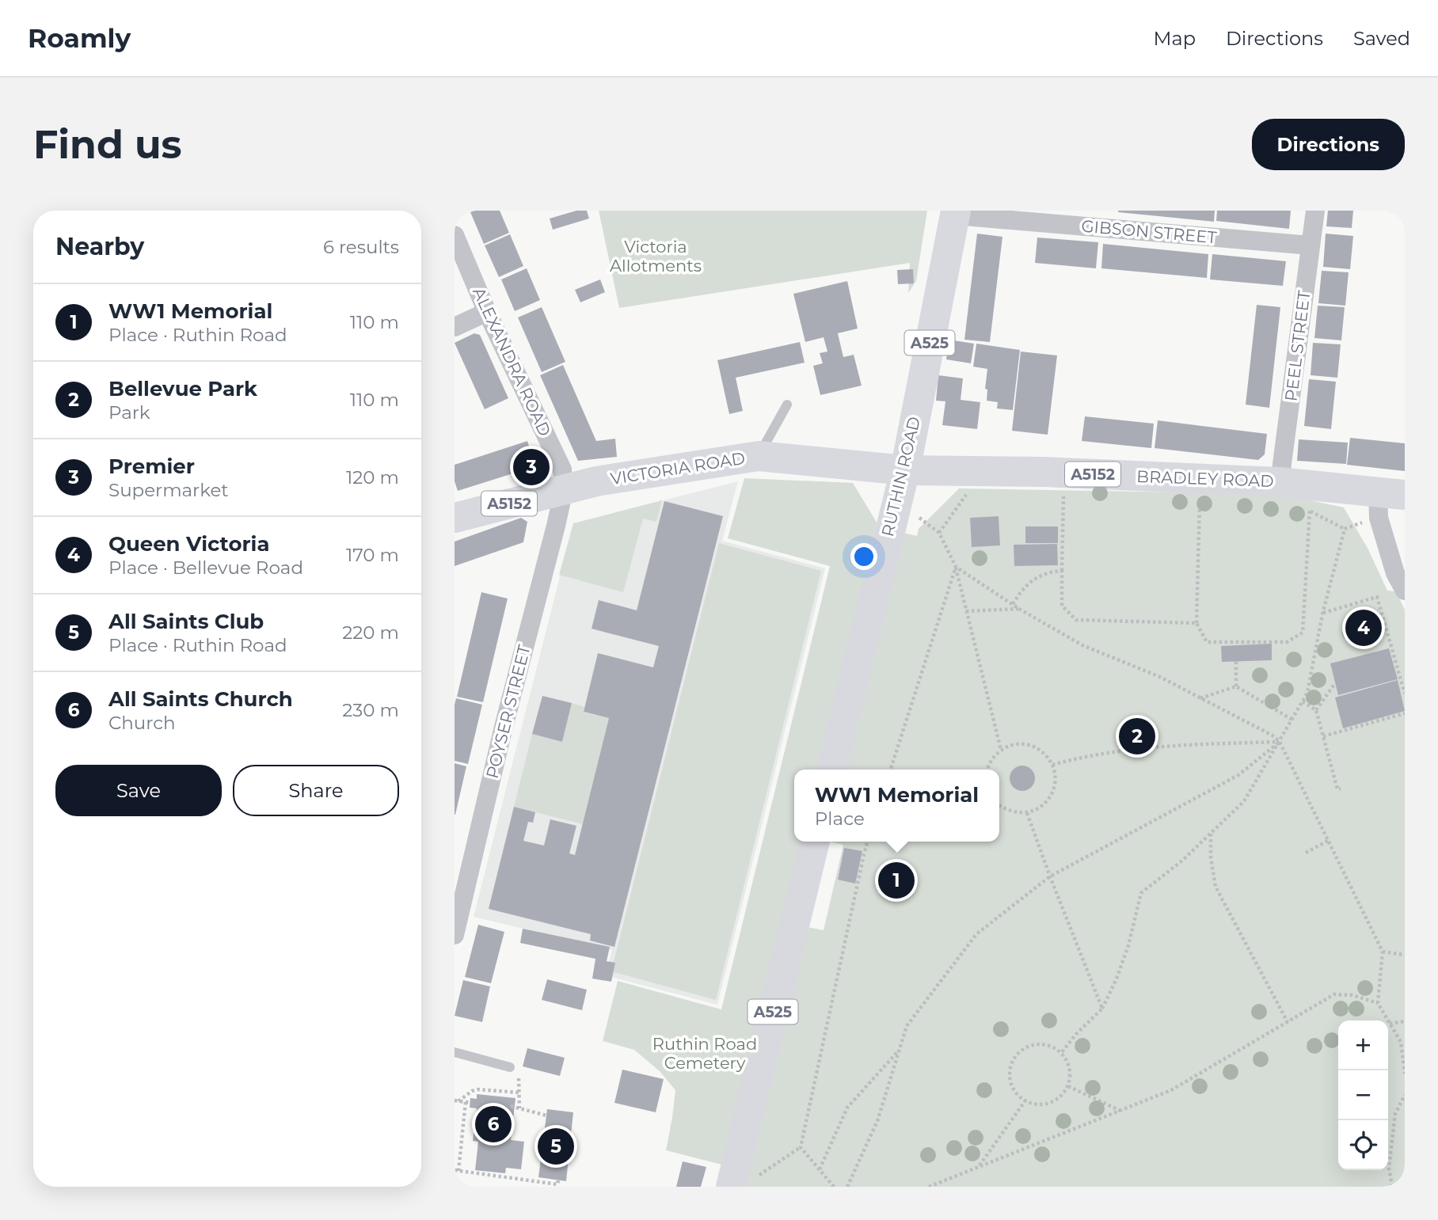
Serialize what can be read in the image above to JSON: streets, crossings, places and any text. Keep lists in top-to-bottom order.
{
  "streets": {
    "main road": [
      "A525",
      "VICTORIA ROAD",
      "A5152",
      "RUTHIN ROAD",
      "BRADLEY ROAD"
    ],
    "street": [
      "GIBSON STREET",
      "PEEL STREET",
      "ALEXANDRA ROAD",
      "POYSER STREET"
    ]
  },
  "crossings": [
    ["GIBSON STREET", "PEEL STREET"],
    ["GIBSON STREET", "RUTHIN ROAD"],
    ["PEEL STREET", "BRADLEY ROAD"],
    ["ALEXANDRA ROAD", "VICTORIA ROAD"],
    ["ALEXANDRA ROAD", "POYSER STREET"],
    ["VICTORIA ROAD", "RUTHIN ROAD"],
    ["VICTORIA ROAD", "BRADLEY ROAD"],
    ["VICTORIA ROAD", "POYSER STREET"],
    ["RUTHIN ROAD", "BRADLEY ROAD"]
  ],
  "parks": ["Victoria Allotments", "Ruthin Road Cemetery"],
  "page": {
    "header": "Roamly",
    "nav": ["Map", "Directions", "Saved"],
    "buttons": [
      "Directions",
      ["Save", "Share"]
    ],
    "title": "Find us",
    "heading": ["Nearby", "6 results"],
    "list": [
      {
        "mark": "1",
        "name": "WW1 Memorial",
        "note": "Place · Ruthin Road",
        "value": "110 m"
      },
      {
        "mark": "2",
        "name": "Bellevue Park",
        "note": "Park",
        "value": "110 m"
      },
      {
        "mark": "3",
        "name": "Premier",
        "note": "Supermarket",
        "value": "120 m"
      },
      {
        "mark": "4",
        "name": "Queen Victoria",
        "note": "Place · Bellevue Road",
        "value": "170 m"
      },
      {
        "mark": "5",
        "name": "All Saints Club",
        "note": "Place · Ruthin Road",
        "value": "220 m"
      },
      {
        "mark": "6",
        "name": "All Saints Church",
        "note": "Church",
        "value": "230 m"
      }
    ],
    "pins": [
      "3",
      "4",
      "2",
      "1",
      "6",
      "5"
    ],
    "popup": ["WW1 Memorial", "Place"],
    "map_buttons": ["+", "−"]
  }
}
